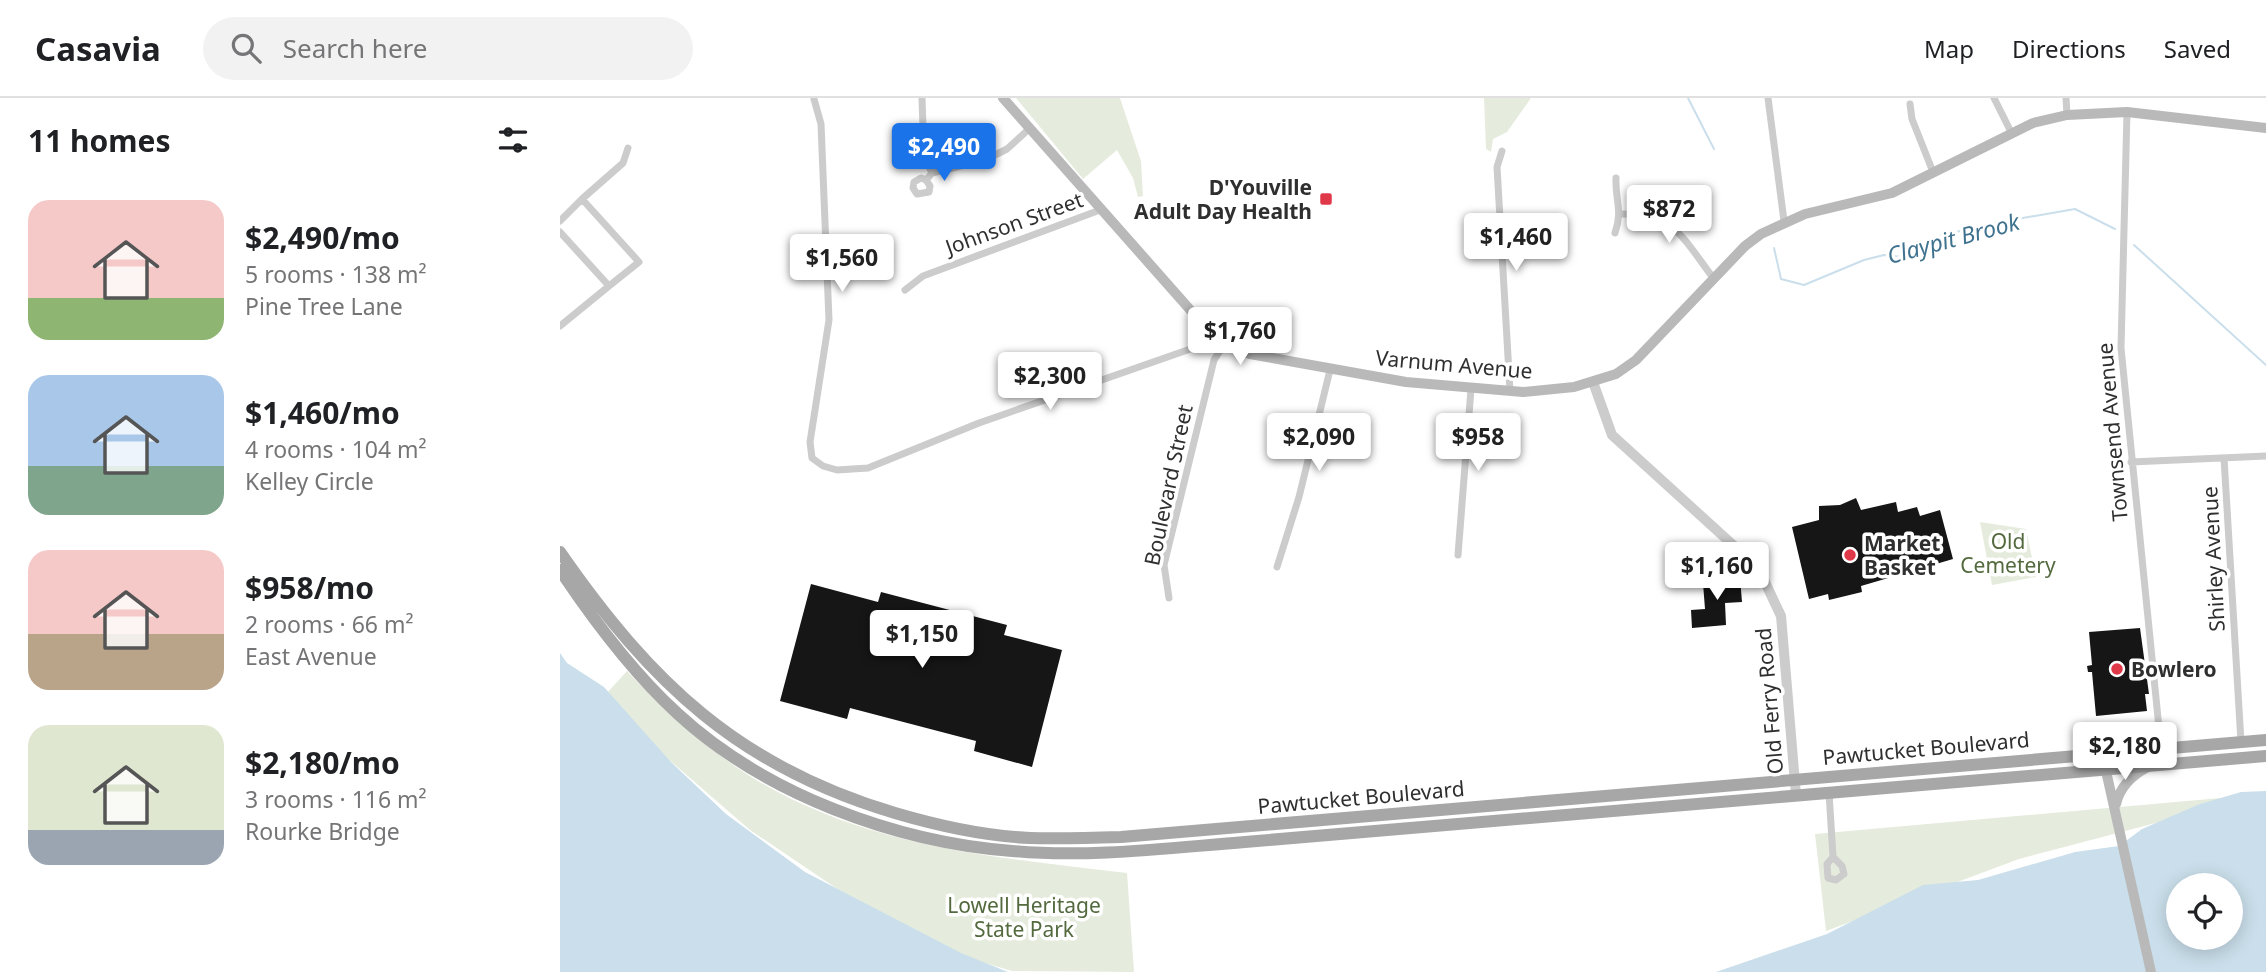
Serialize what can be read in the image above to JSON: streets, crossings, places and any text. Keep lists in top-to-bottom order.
{
  "streets": {
    "main road": ["Varnum Avenue", "Pawtucket Boulevard"],
    "street": [
      "Johnson Street",
      "Townsend Avenue",
      "Boulevard Street",
      "Shirley Avenue",
      "Old Ferry Road"
    ]
  },
  "crossings": [
    ["Johnson Street", "Varnum Avenue"],
    ["Varnum Avenue", "Townsend Avenue"],
    ["Varnum Avenue", "Boulevard Street"],
    ["Varnum Avenue", "Old Ferry Road"],
    ["Townsend Avenue", "Pawtucket Boulevard"],
    ["Shirley Avenue", "Pawtucket Boulevard"],
    ["Old Ferry Road", "Pawtucket Boulevard"]
  ],
  "water": ["Claypit Brook"],
  "parks": ["Old Cemetery", "Lowell Heritage State Park"],
  "places": {
    "transit": ["D'Youville Adult Day Health"],
    "other": ["Market Basket", "Bowlero"]
  },
  "page": {
    "header": "Casavia",
    "search": "Search here",
    "nav": ["Map", "Directions", "Saved"],
    "heading": "11 homes",
    "price": [
      "$2,490",
      "$872",
      "$1,460",
      "$1,560",
      "$1,760",
      "$2,300",
      "$2,090",
      "$958",
      "$1,160",
      "$1,150",
      "$2,180"
    ],
    "list": [
      {
        "name": "$2,490/mo",
        "note": "5 rooms · 138 m² · Pine Tree Lane"
      },
      {
        "name": "$1,460/mo",
        "note": "4 rooms · 104 m² · Kelley Circle"
      },
      {
        "name": "$958/mo",
        "note": "2 rooms · 66 m² · East Avenue"
      },
      {
        "name": "$2,180/mo",
        "note": "3 rooms · 116 m² · Rourke Bridge"
      }
    ]
  }
}
